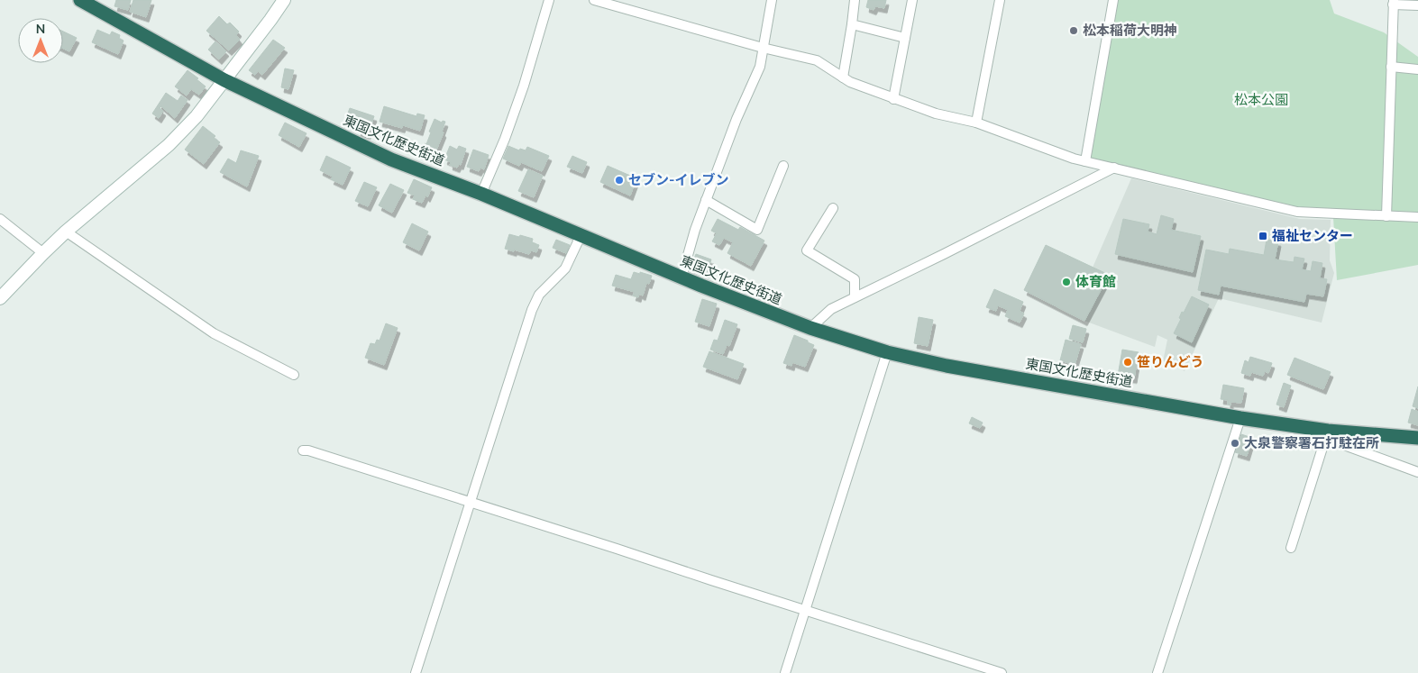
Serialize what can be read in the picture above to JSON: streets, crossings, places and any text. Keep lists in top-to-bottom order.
{
  "streets": {
    "highway": ["東国文化歴史街道"]
  },
  "parks": ["松本公園"],
  "places": {
    "other": [
      "松本稲荷大明神",
      "セブン-イレブン",
      "体育館",
      "笹りんどう",
      "大泉警察署石打駐在所"
    ],
    "transit": ["福祉センター"]
  },
  "north": "top"
}
